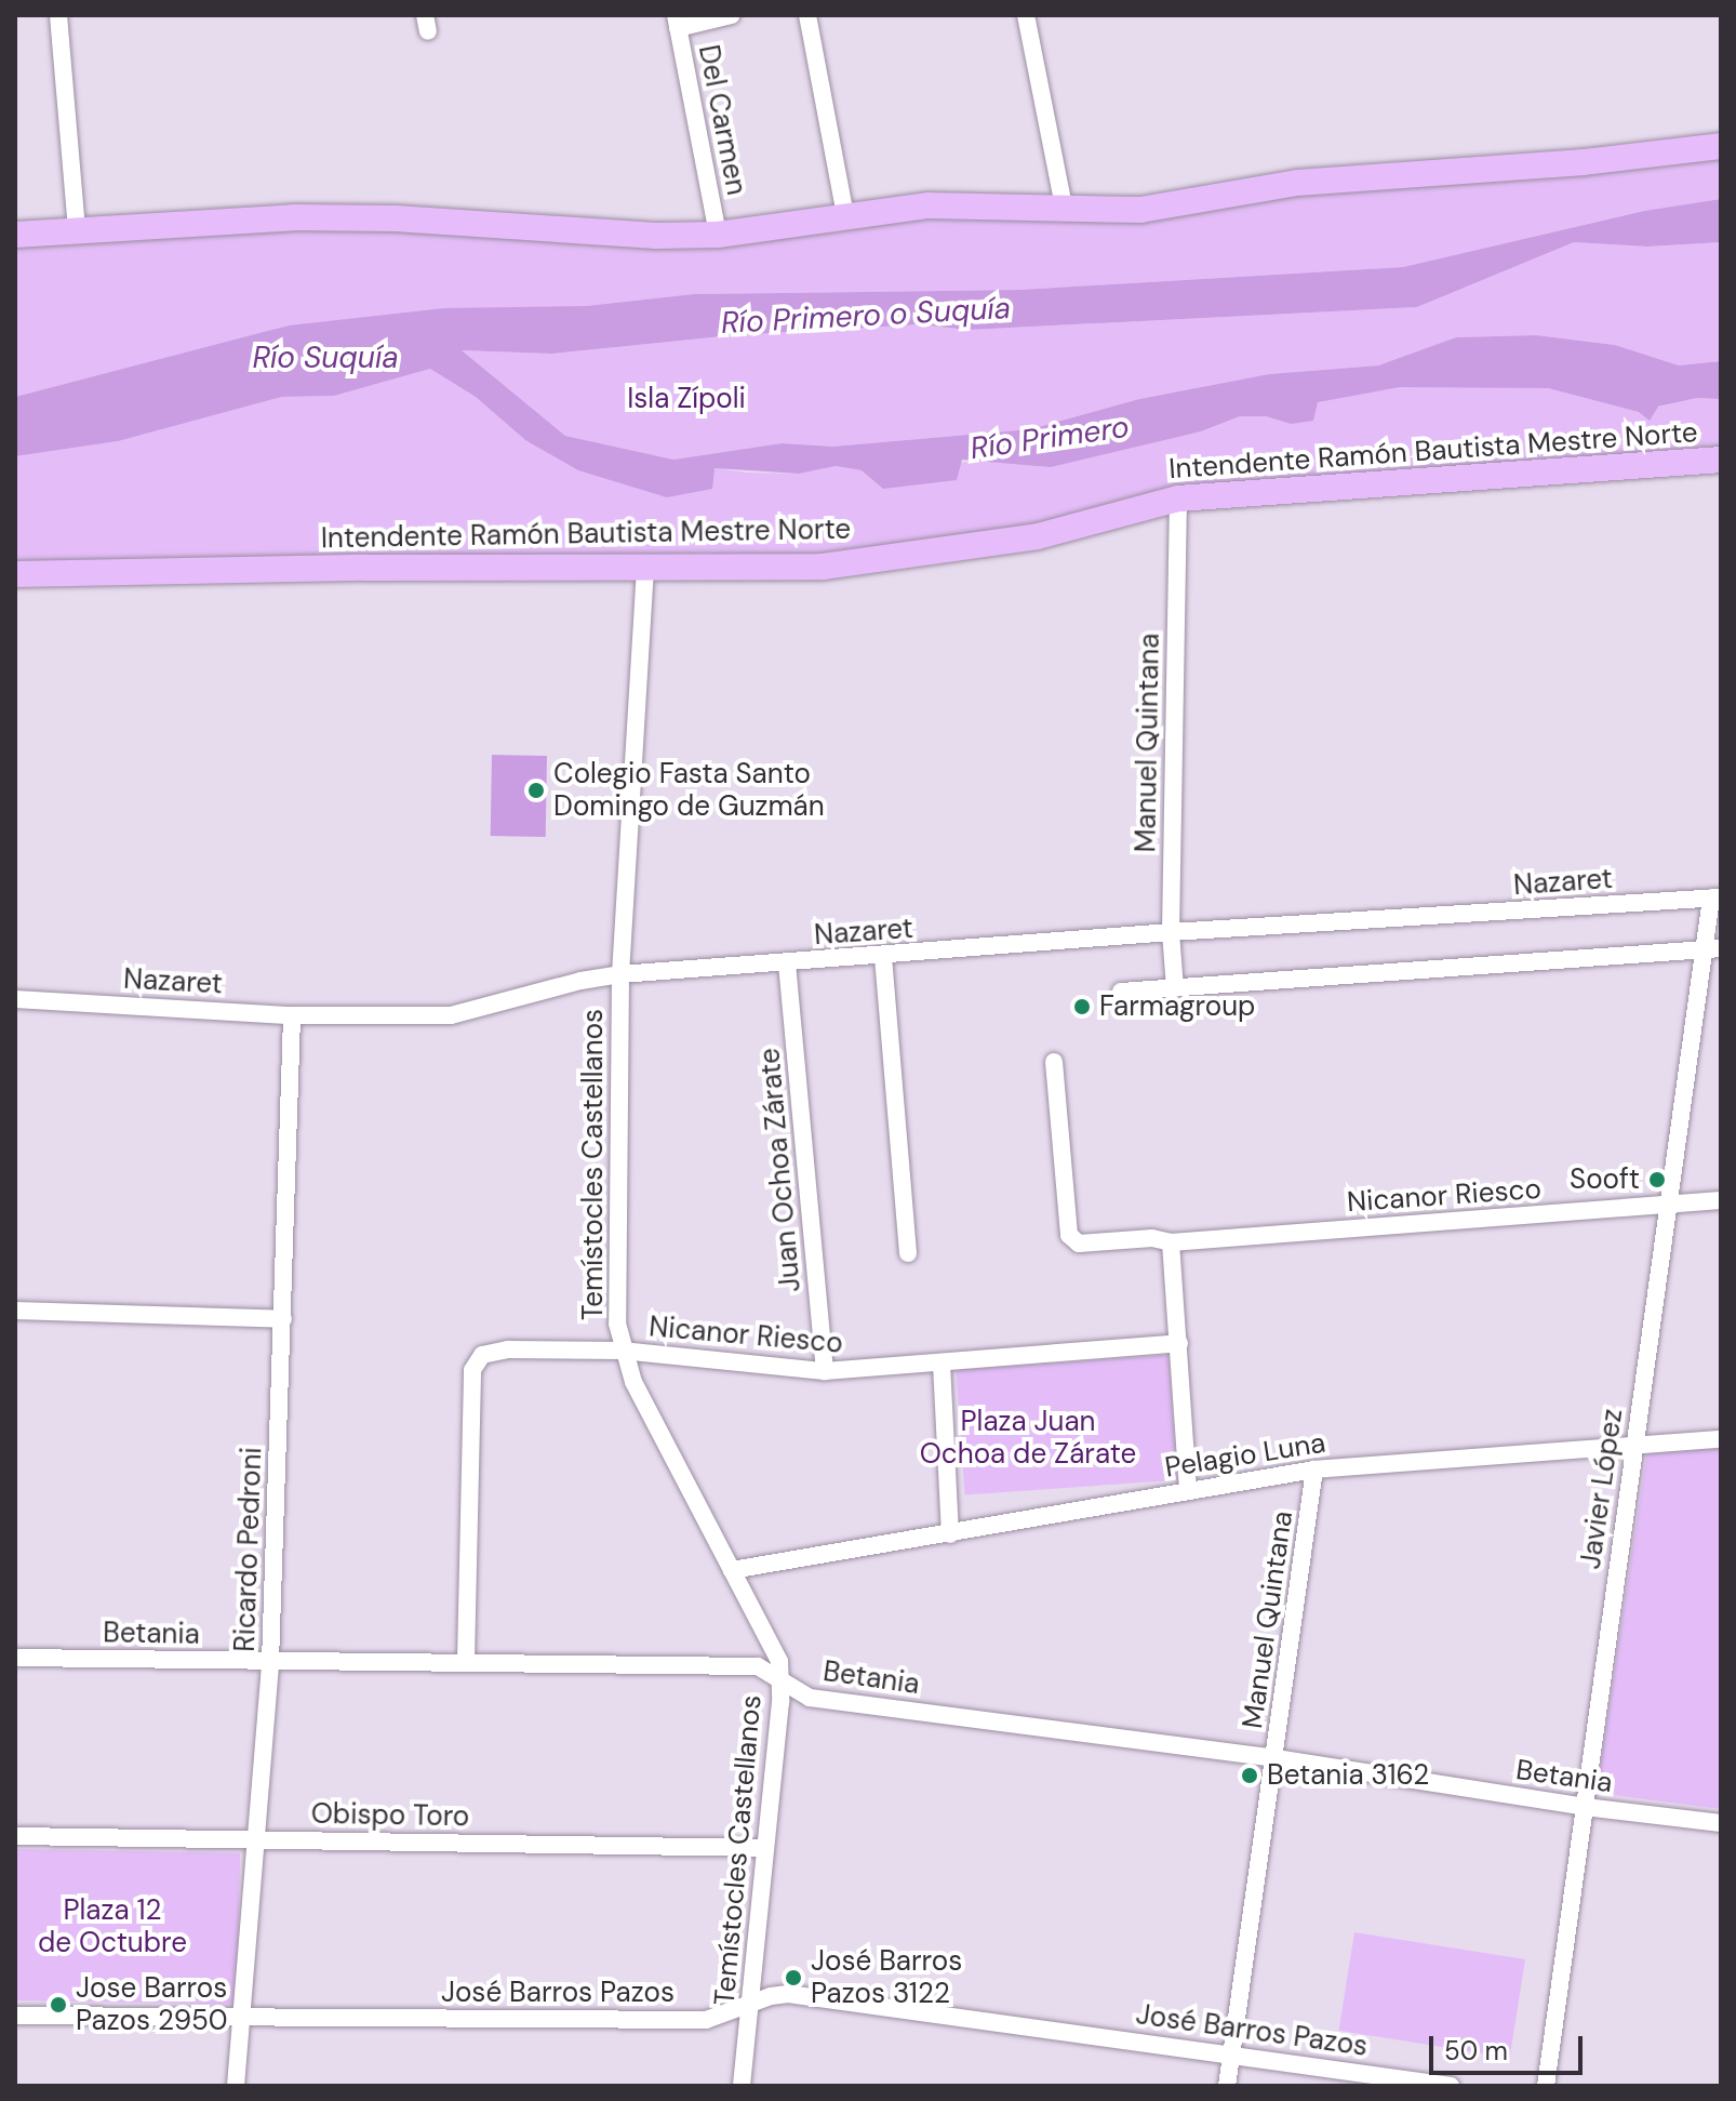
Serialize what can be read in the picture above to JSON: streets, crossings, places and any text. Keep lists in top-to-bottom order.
{
  "streets": {
    "main road": ["Intendente Ramón Bautista Mestre Norte"],
    "street": [
      "Del Carmen",
      "Manuel Quintana",
      "Nazaret",
      "Temístocles Castellanos",
      "Juan Ochoa Zárate",
      "Nicanor Riesco",
      "Pelagio Luna",
      "Javier López",
      "Ricardo Pedroni",
      "Betania",
      "Obispo Toro",
      "José Barros Pazos"
    ]
  },
  "crossings": [
    ["Intendente Ramón Bautista Mestre Norte", "Manuel Quintana"],
    ["Intendente Ramón Bautista Mestre Norte", "Temístocles Castellanos"],
    ["Manuel Quintana", "Nazaret"],
    ["Manuel Quintana", "Pelagio Luna"],
    ["Manuel Quintana", "Betania"],
    ["Manuel Quintana", "José Barros Pazos"],
    ["Nazaret", "Temístocles Castellanos"],
    ["Nazaret", "Juan Ochoa Zárate"],
    ["Nazaret", "Javier López"],
    ["Nazaret", "Ricardo Pedroni"],
    ["Temístocles Castellanos", "Nicanor Riesco"],
    ["Temístocles Castellanos", "Pelagio Luna"],
    ["Temístocles Castellanos", "Betania"],
    ["Temístocles Castellanos", "Obispo Toro"],
    ["Temístocles Castellanos", "José Barros Pazos"],
    ["Juan Ochoa Zárate", "Nicanor Riesco"],
    ["Nicanor Riesco", "Javier López"],
    ["Nicanor Riesco", "Betania"],
    ["Pelagio Luna", "Javier López"],
    ["Javier López", "Betania"],
    ["Ricardo Pedroni", "Betania"],
    ["Ricardo Pedroni", "Obispo Toro"],
    ["Ricardo Pedroni", "José Barros Pazos"]
  ],
  "water": ["Río Primero o Suquía", "Río Suquía", "Río Primero"],
  "parks": ["Isla Zípoli", "Plaza Juan Ochoa de Zárate", "Plaza 12 de Octubre"],
  "places": [
    "Colegio Fasta Santo Domingo de Guzmán",
    "Farmagroup",
    "Sooft",
    "Betania 3162",
    "José Barros Pazos 3122",
    "Jose Barros Pazos 2950"
  ],
  "scale_bar": "50 m"
}
